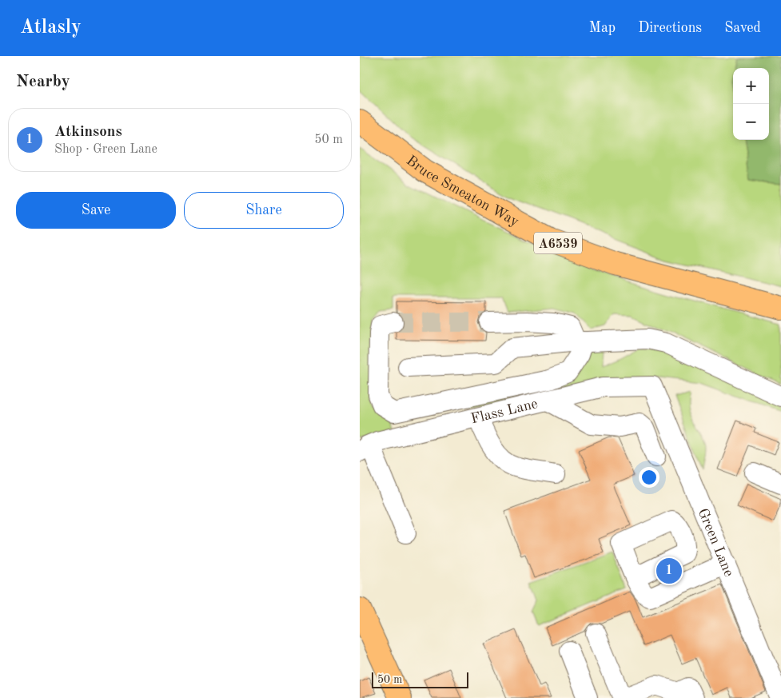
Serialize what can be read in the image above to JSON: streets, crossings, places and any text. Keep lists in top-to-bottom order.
{
  "streets": {
    "main road": ["Bruce Smeaton Way", "A6539"],
    "street": ["Flass Lane", "Green Lane"]
  },
  "crossings": [
    ["Flass Lane", "Green Lane"]
  ],
  "scale_bar": "50 m",
  "page": {
    "header": "Atlasly",
    "nav": ["Map", "Directions", "Saved"],
    "heading": "Nearby",
    "map_buttons": ["+", "−"],
    "list": [
      {
        "mark": "1",
        "name": "Atkinsons",
        "note": "Shop · Green Lane",
        "value": "50 m"
      }
    ],
    "buttons": ["Save", "Share"],
    "pins": "1",
    "scale": "50 m"
  }
}
